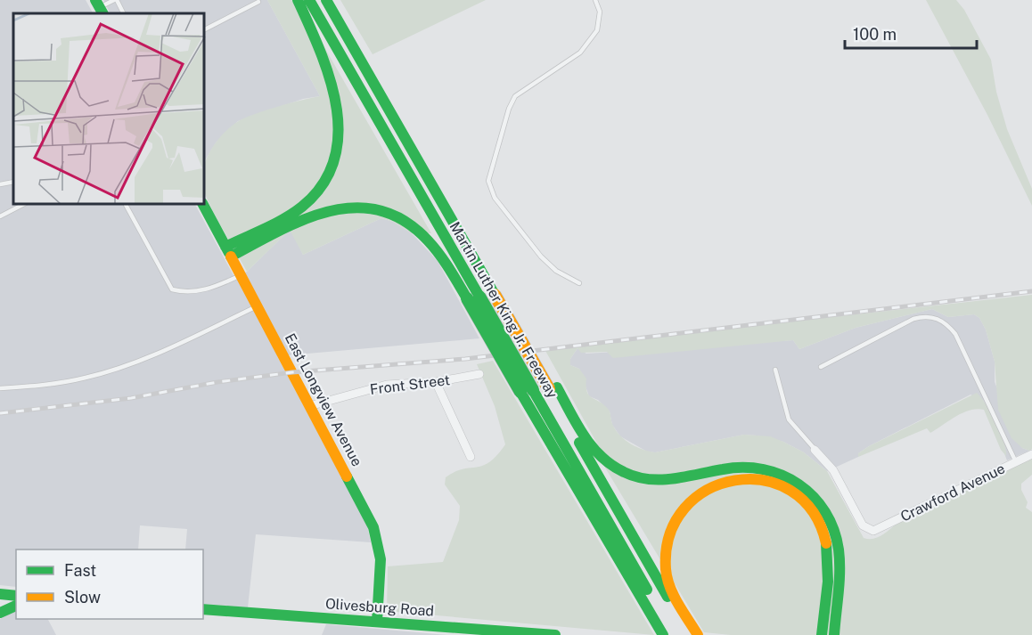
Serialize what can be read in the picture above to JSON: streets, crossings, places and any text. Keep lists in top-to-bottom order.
{
  "streets": {
    "main road": ["Martin Luther King Jr. Freeway", "East Longview Avenue", "Olivesburg Road"],
    "street": ["Front Street", "Crawford Avenue"]
  },
  "crossings": [
    ["Front Street", "East Longview Avenue"],
    ["East Longview Avenue", "Olivesburg Road"]
  ],
  "legend": ["Fast", "Slow"],
  "scale_bar": "100 m"
}
